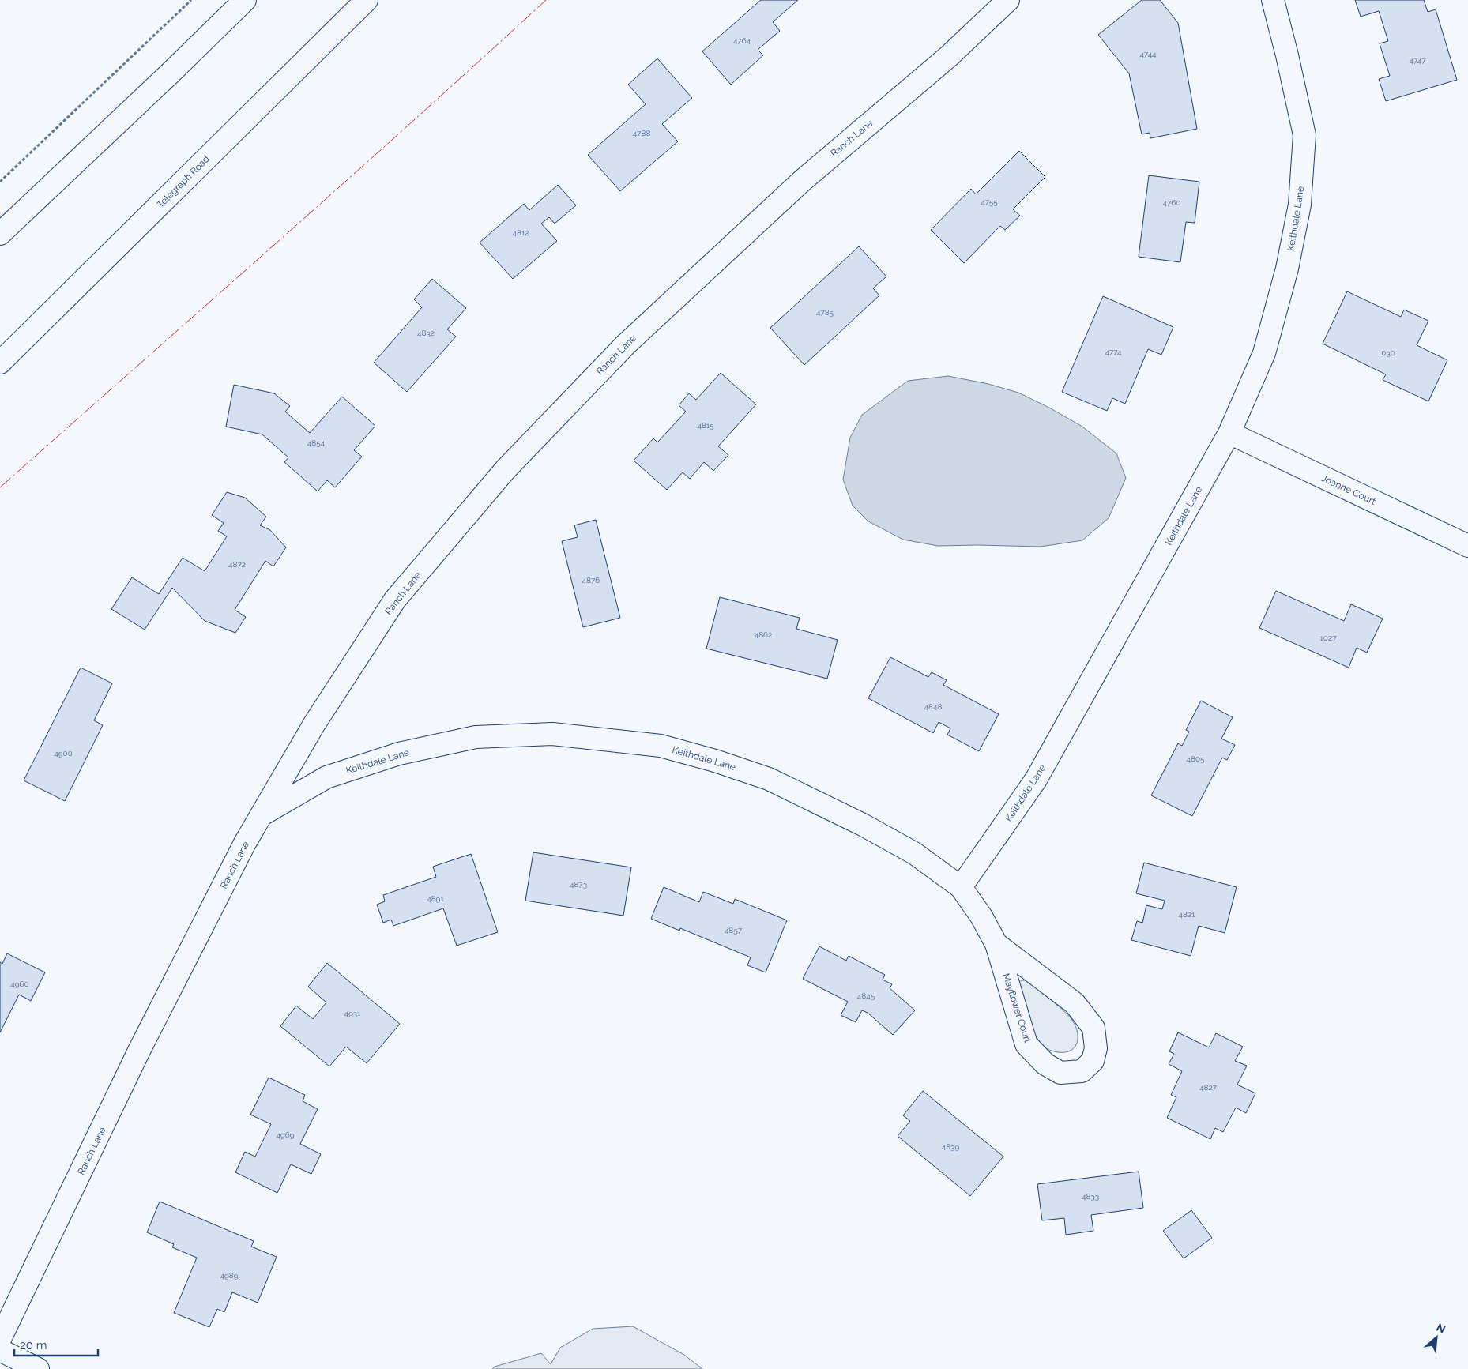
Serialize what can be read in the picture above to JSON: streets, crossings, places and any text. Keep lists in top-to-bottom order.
{
  "streets": {
    "main road": [
      "Ranch Lane",
      "Telegraph Road",
      "Keithdale Lane",
      "Joanne Court",
      "Mayflower Court"
    ]
  },
  "crossings": [
    ["Ranch Lane", "Keithdale Lane"],
    ["Keithdale Lane", "Joanne Court"],
    ["Keithdale Lane", "Mayflower Court"]
  ],
  "house_numbers": [
    "4764",
    "4744",
    "4747",
    "4788",
    "4755",
    "4760",
    "4812",
    "4785",
    "4832",
    "4774",
    "1030",
    "4815",
    "4854",
    "4872",
    "4876",
    "4862",
    "1027",
    "4848",
    "4900",
    "4805",
    "4873",
    "4891",
    "4821",
    "4857",
    "4960",
    "4845",
    "4931",
    "4827",
    "4969",
    "4839",
    "4833",
    "4989"
  ],
  "scale_bar": "20 m",
  "north": "top right"
}
